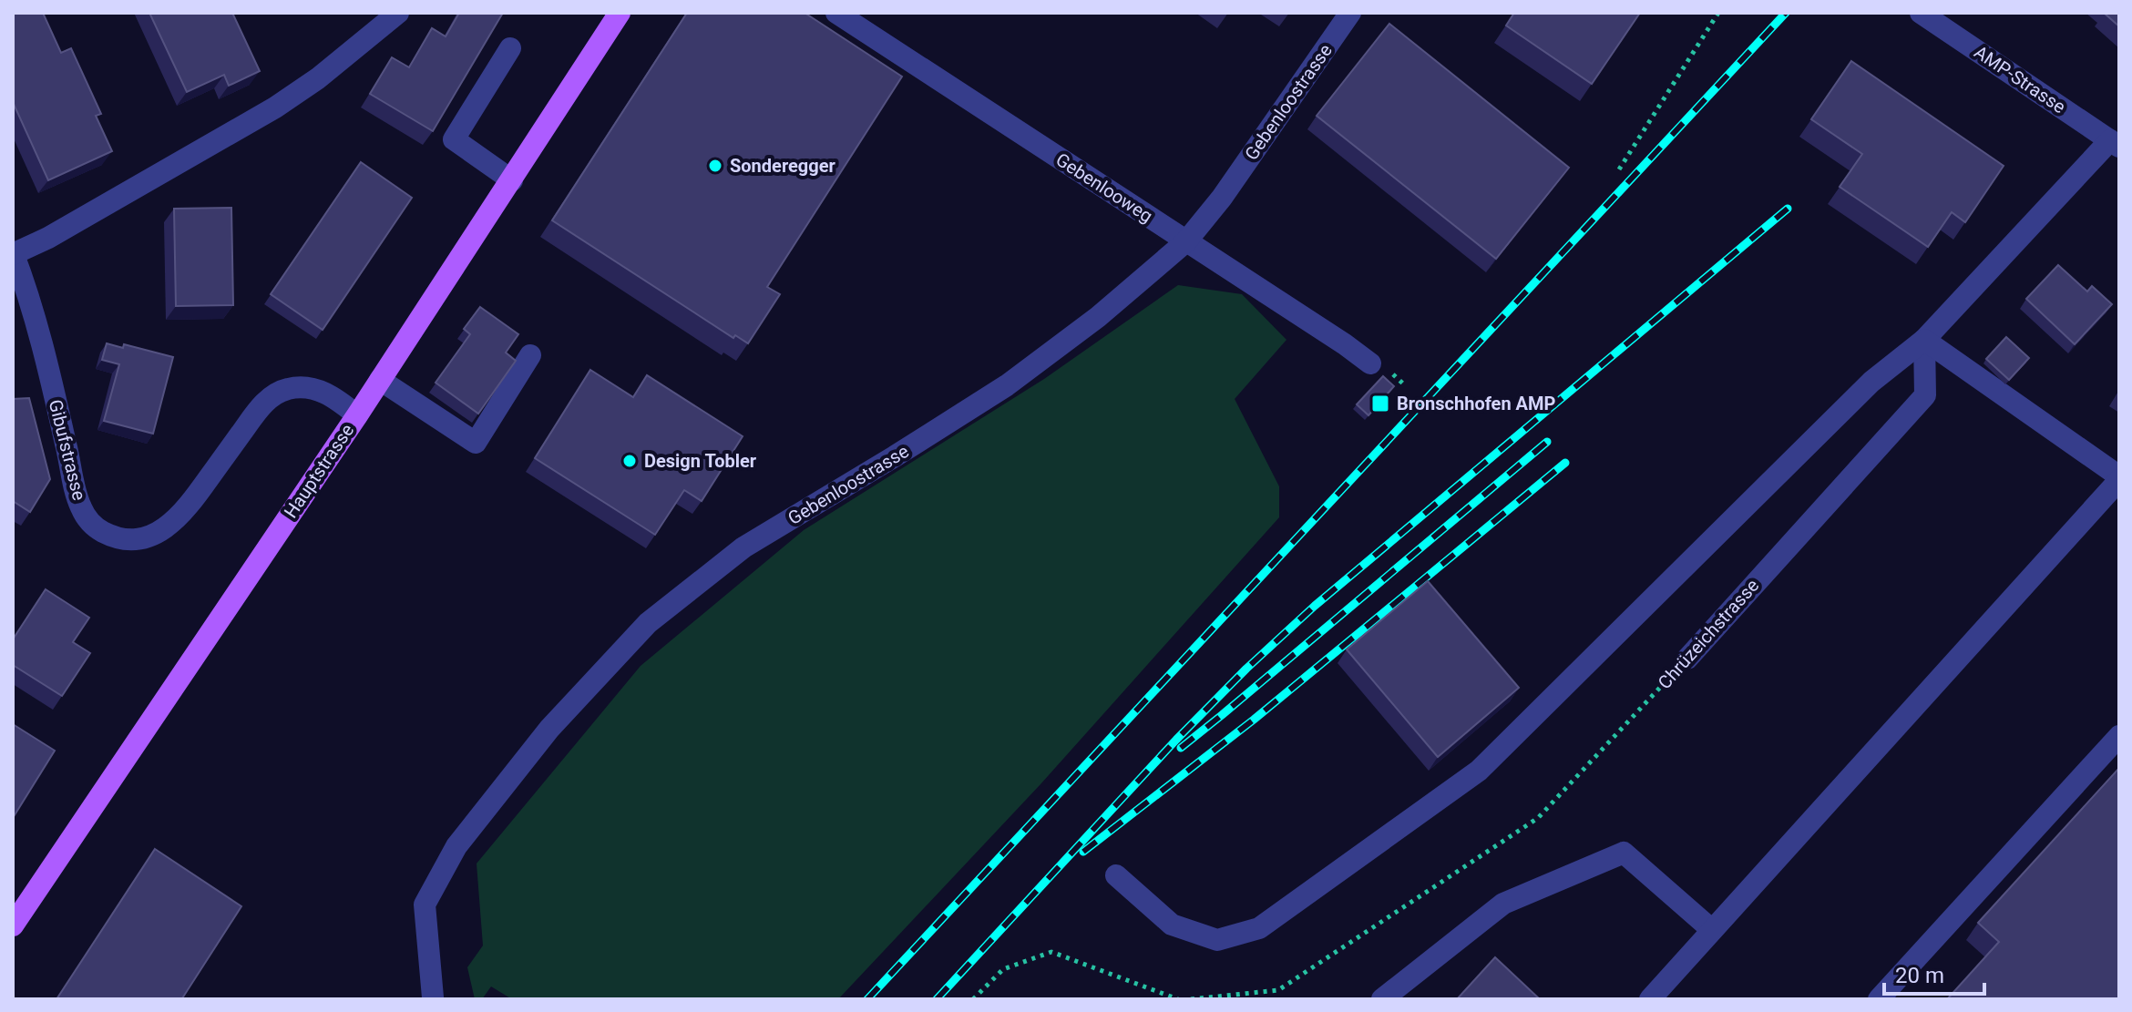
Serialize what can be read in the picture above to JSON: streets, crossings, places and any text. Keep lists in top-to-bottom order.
{
  "streets": {
    "main road": ["Hauptstrasse"],
    "street": [
      "AMP-Strasse",
      "Gebenloostrasse",
      "Gebenlooweg",
      "Gibufstrasse",
      "Chrüzeichstrasse"
    ]
  },
  "crossings": [
    ["Gebenloostrasse", "Gebenlooweg"],
    ["Gibufstrasse", "Hauptstrasse"]
  ],
  "places": {
    "other": ["Sonderegger", "Design Tobler"],
    "transit": ["Bronschhofen AMP"]
  },
  "scale_bar": "20 m"
}
